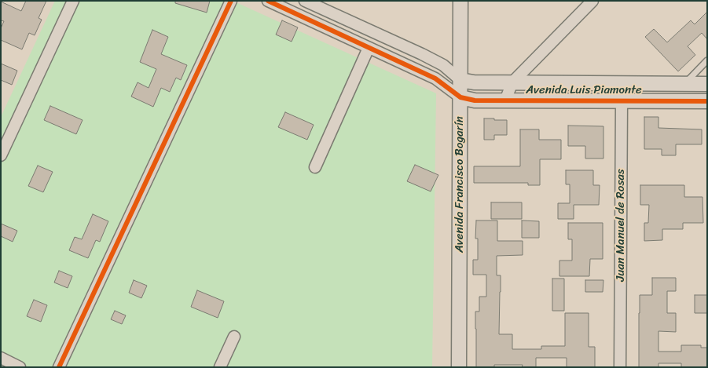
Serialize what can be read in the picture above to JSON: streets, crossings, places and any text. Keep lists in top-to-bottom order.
{
  "streets": {
    "street": ["Avenida Luis Piamonte", "Avenida Francisco Bogarín", "Juan Manuel de Rosas"]
  },
  "crossings": [
    ["Avenida Luis Piamonte", "Avenida Francisco Bogarín"],
    ["Avenida Luis Piamonte", "Juan Manuel de Rosas"]
  ]
}
